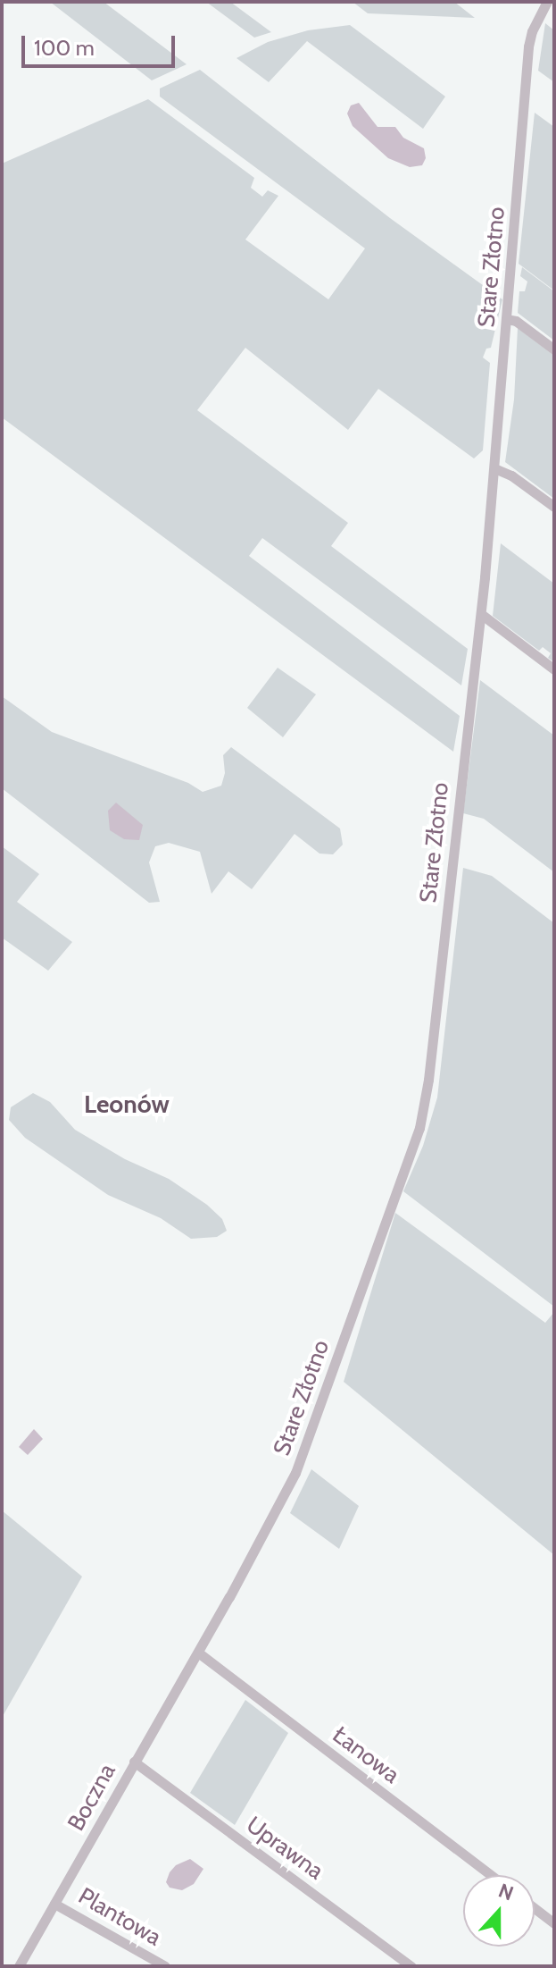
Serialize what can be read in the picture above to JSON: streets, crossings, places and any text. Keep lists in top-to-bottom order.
{
  "streets": {
    "street": [
      "Stare Złotno",
      "Łanowa",
      "Boczna",
      "Uprawna",
      "Plantowa"
    ]
  },
  "crossings": [
    ["Stare Złotno", "Łanowa"],
    ["Stare Złotno", "Boczna"],
    ["Łanowa", "Boczna"],
    ["Boczna", "Uprawna"],
    ["Boczna", "Plantowa"]
  ],
  "districts": ["Leonów"],
  "scale_bar": "100 m",
  "north": "top"
}
